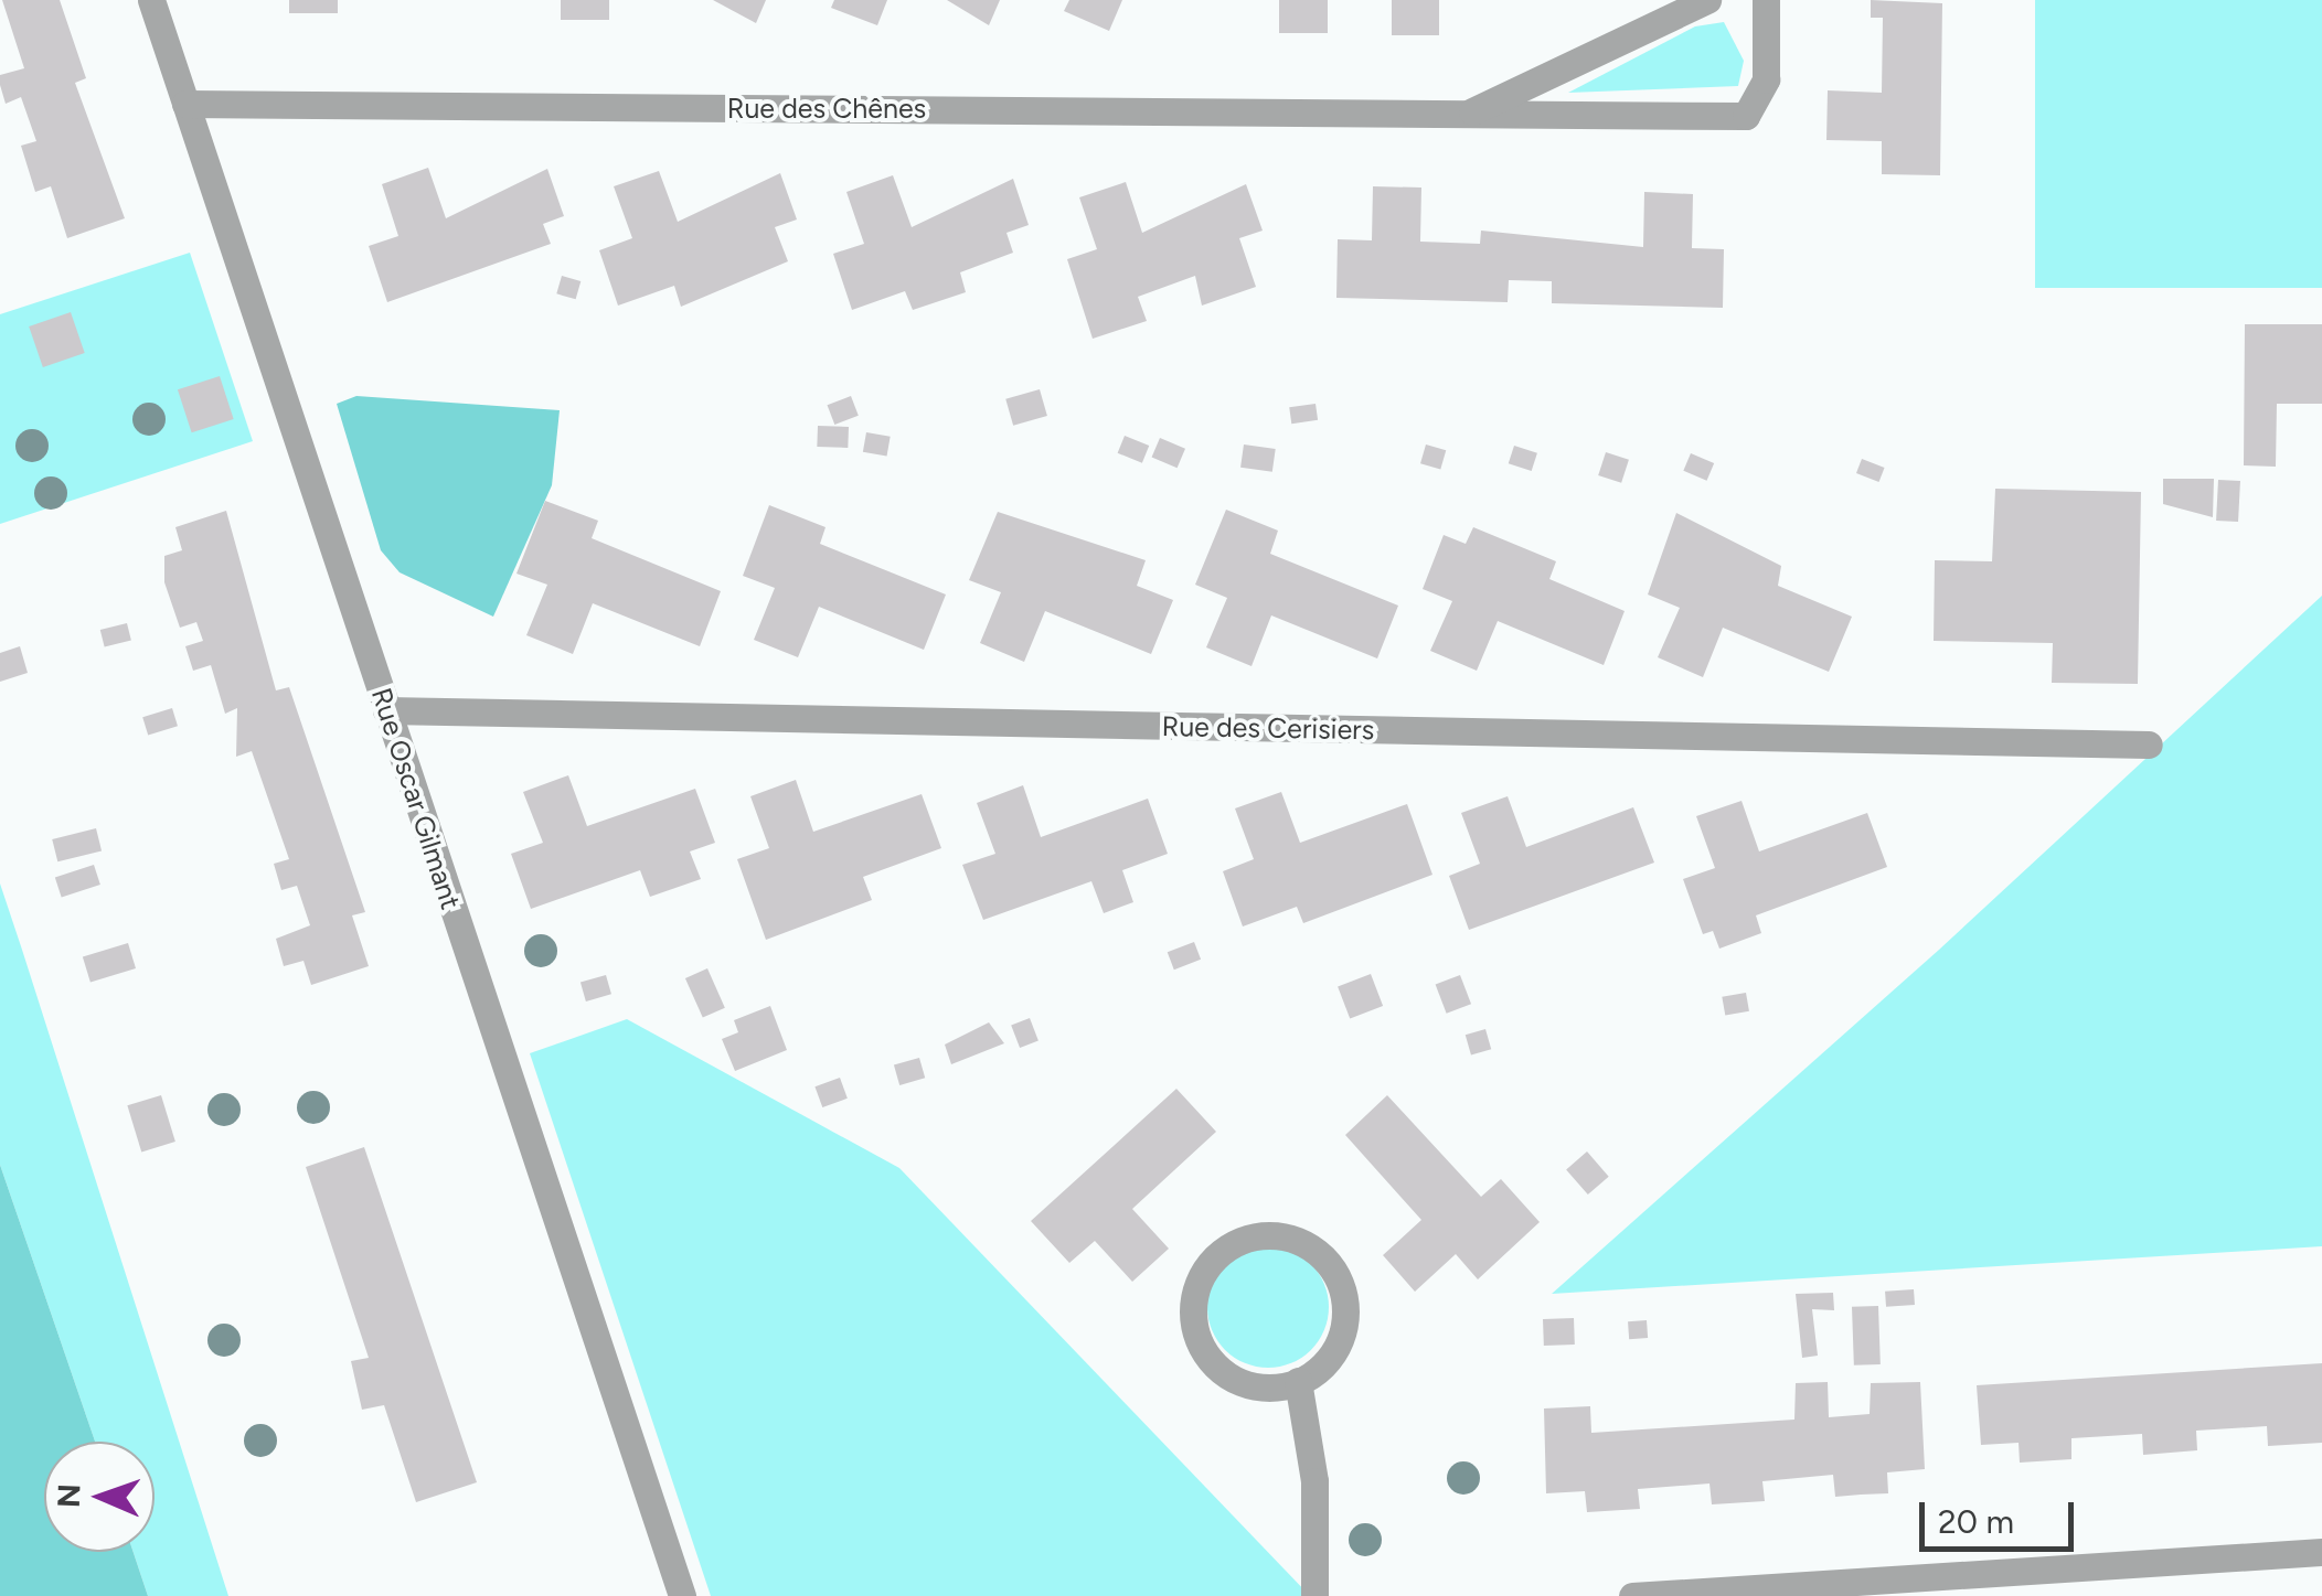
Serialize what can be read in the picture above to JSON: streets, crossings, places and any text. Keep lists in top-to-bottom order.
{
  "streets": {
    "street": ["Rue des Chênes", "Rue des Cerisiers", "Rue Oscar Gilmant"]
  },
  "crossings": [
    ["Rue des Chênes", "Rue Oscar Gilmant"],
    ["Rue des Cerisiers", "Rue Oscar Gilmant"]
  ],
  "scale_bar": "20 m",
  "north": "left"
}
